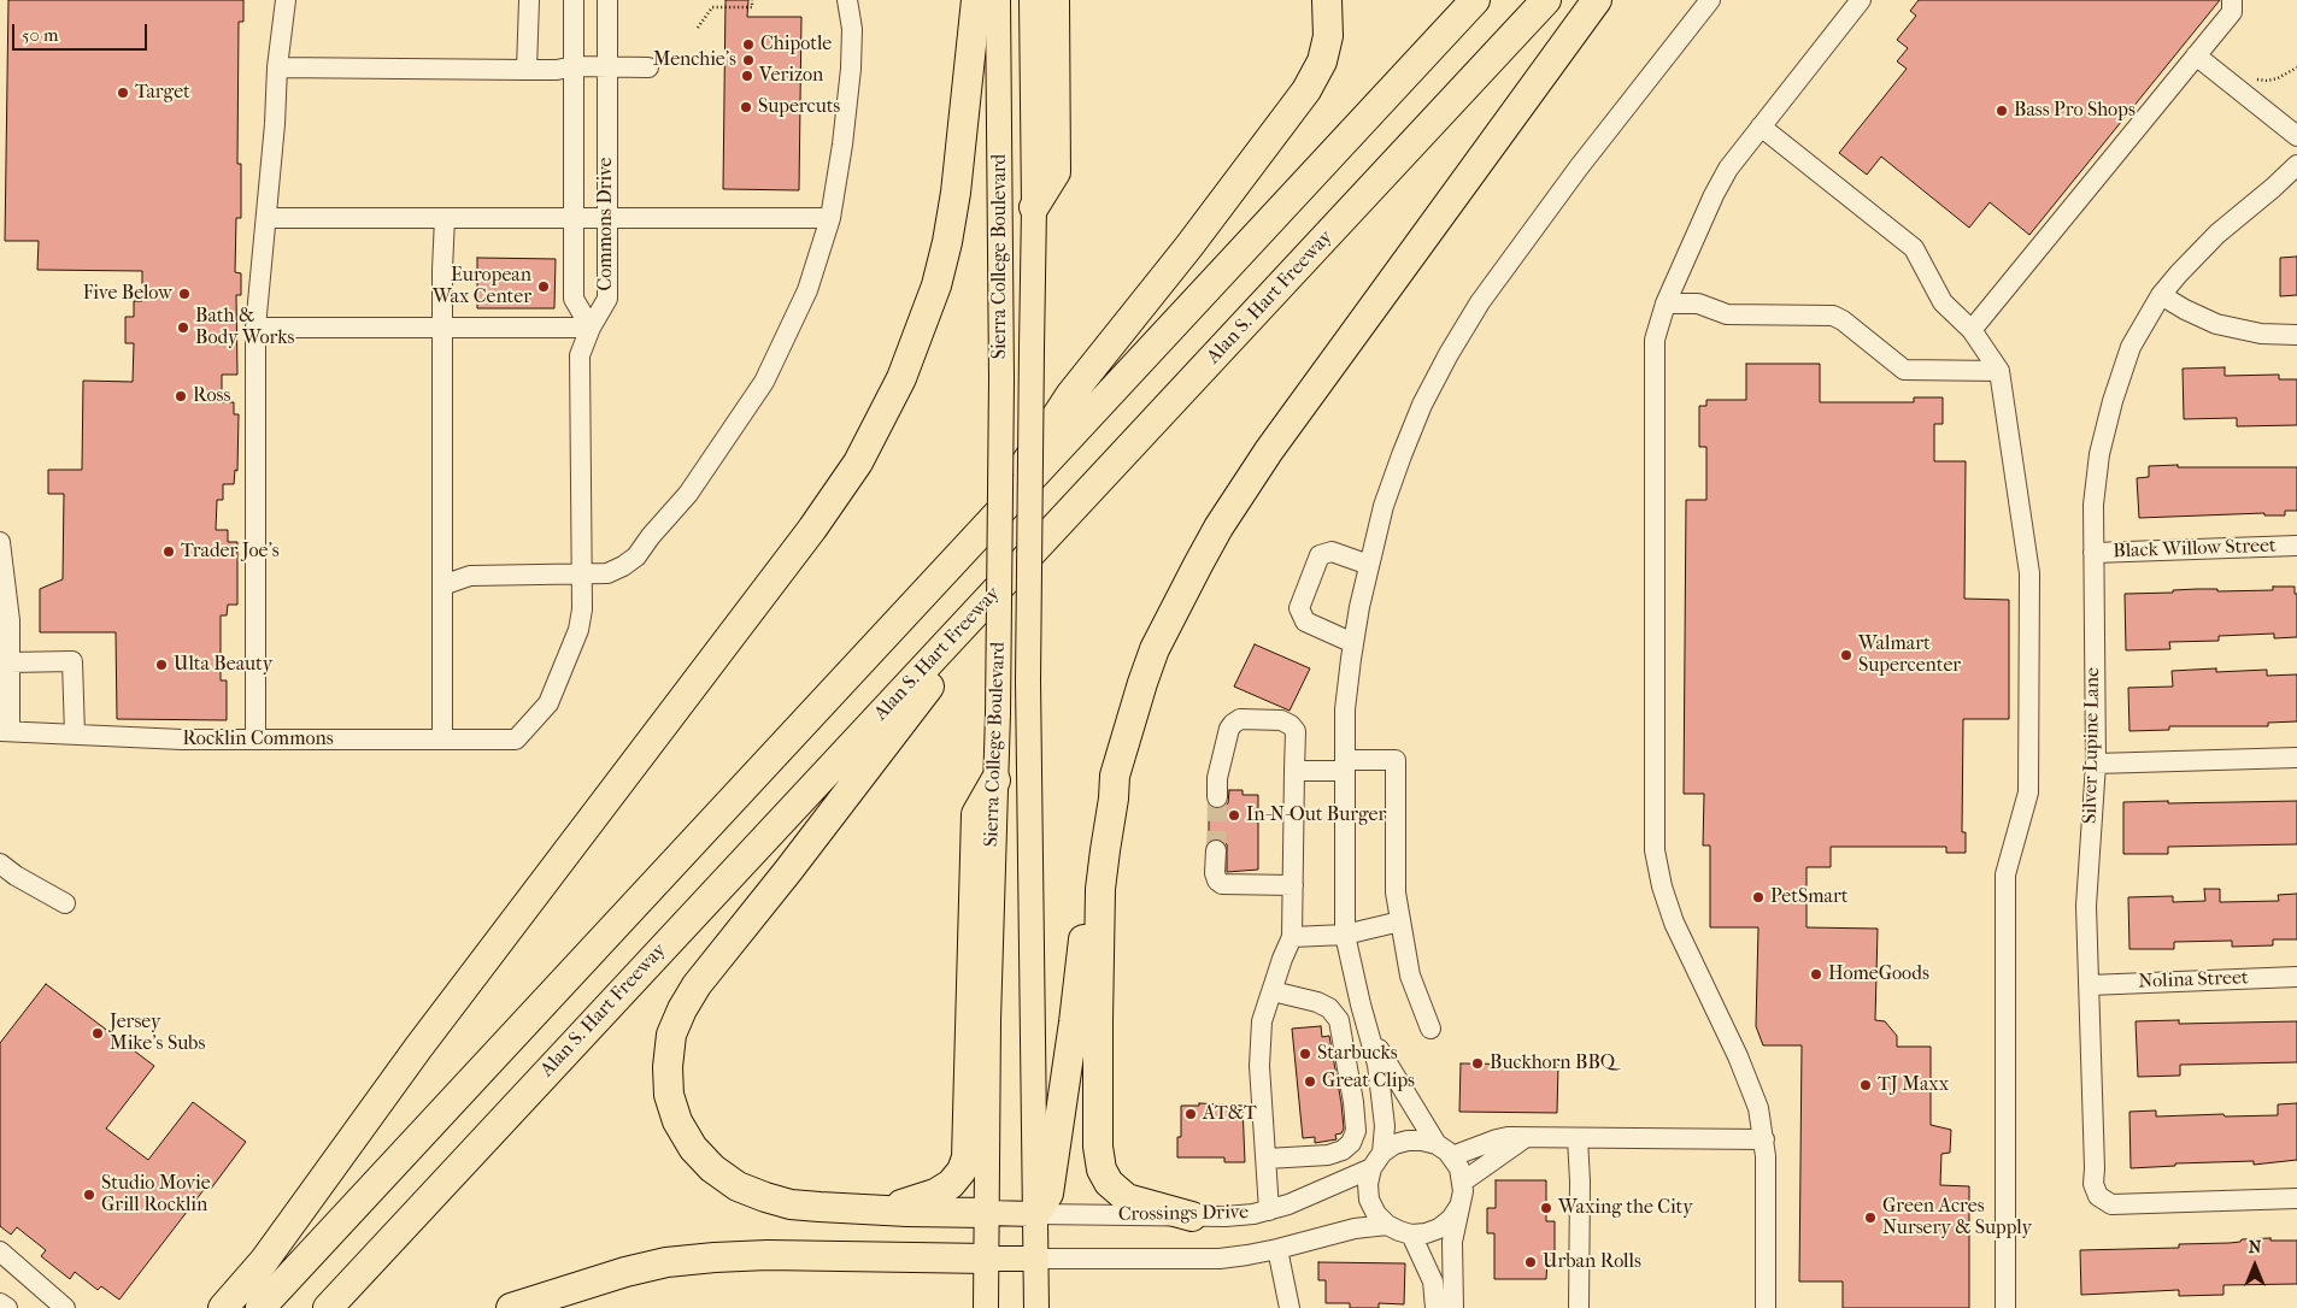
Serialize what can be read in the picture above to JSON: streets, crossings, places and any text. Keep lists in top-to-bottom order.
{
  "streets": {
    "highway": ["Alan S. Hart Freeway"],
    "main road": ["Sierra College Boulevard", "Crossings Drive"],
    "street": [
      "Commons Drive",
      "Black Willow Street",
      "Rocklin Commons",
      "Silver Lupine Lane",
      "Nolina Street"
    ]
  },
  "crossings": [
    ["Sierra College Boulevard", "Crossings Drive"],
    ["Black Willow Street", "Silver Lupine Lane"],
    ["Silver Lupine Lane", "Nolina Street"]
  ],
  "places": [
    "Chipotle",
    "Menchie's",
    "Verizon",
    "Target",
    "Supercuts",
    "Bass Pro Shops",
    "European Wax Center",
    "Five Below",
    "Bath & Body Works",
    "Ross",
    "Trader Joe's",
    "Walmart Supercenter",
    "Ulta Beauty",
    "In-N-Out Burger",
    "PetSmart",
    "HomeGoods",
    "Jersey Mike's Subs",
    "Starbucks",
    "Buckhorn BBQ",
    "Great Clips",
    "TJ Maxx",
    "AT&T",
    "Studio Movie Grill Rocklin",
    "Waxing the City",
    "Green Acres Nursery & Supply",
    "Urban Rolls"
  ],
  "scale_bar": "50 m",
  "north": "top"
}
